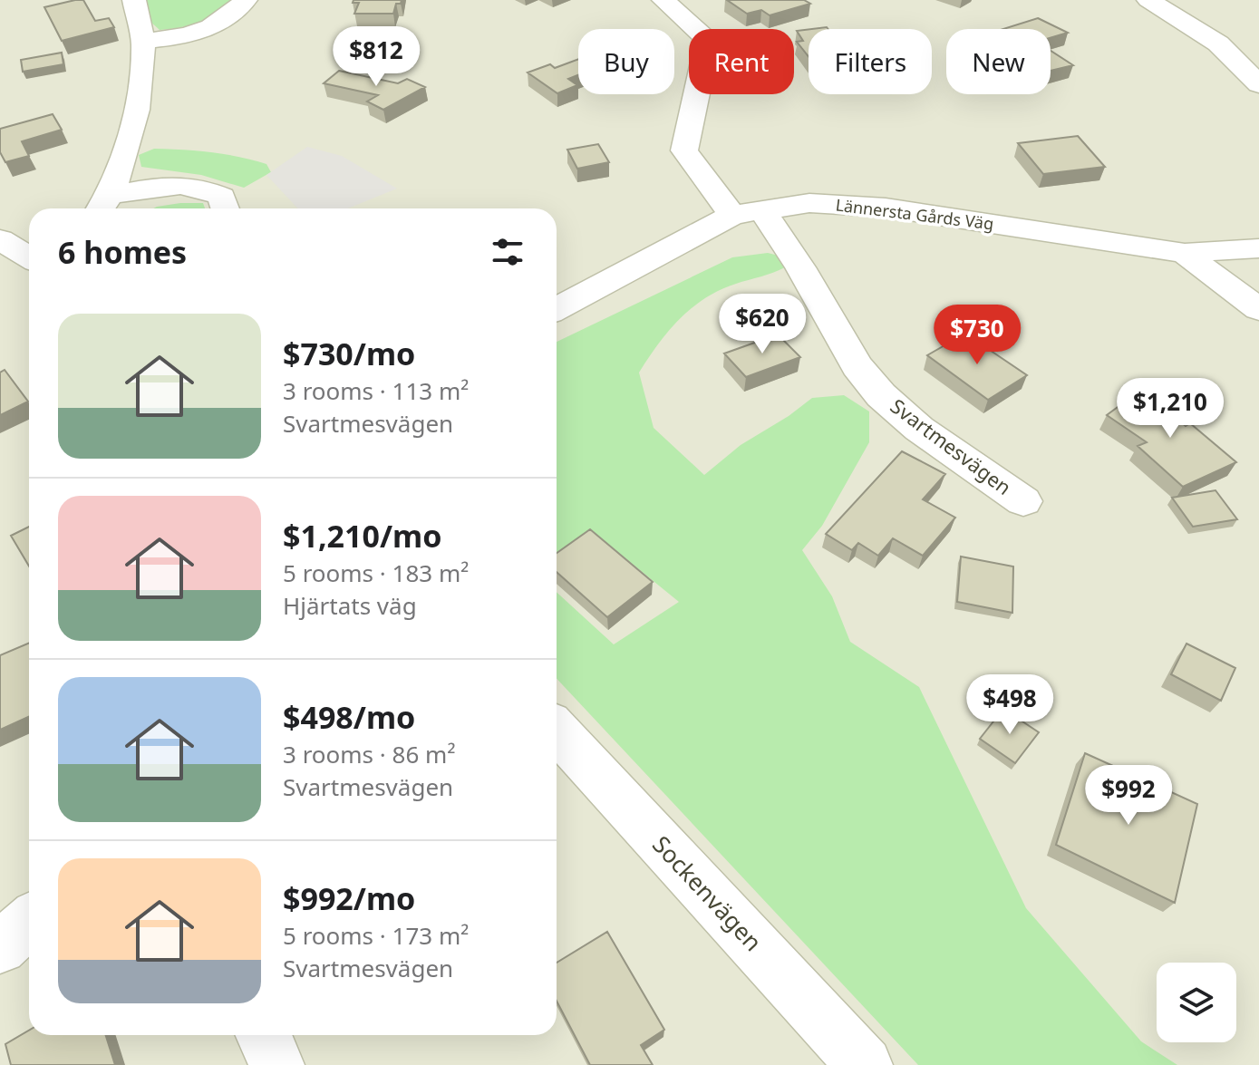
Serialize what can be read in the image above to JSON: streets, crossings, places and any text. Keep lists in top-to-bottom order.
{
  "streets": {
    "street": ["Lännersta Gårds Väg", "Svartmesvägen", "Sockenvägen"]
  },
  "crossings": [
    ["Lännersta Gårds Väg", "Svartmesvägen"]
  ],
  "page": {
    "price": [
      "$812",
      "$620",
      "$730",
      "$1,210",
      "$498",
      "$992"
    ],
    "chip": [
      "Buy",
      "Rent",
      "Filters",
      "New"
    ],
    "heading": "6 homes",
    "list": [
      {
        "name": "$730/mo",
        "note": "3 rooms · 113 m² · Svartmesvägen"
      },
      {
        "name": "$1,210/mo",
        "note": "5 rooms · 183 m² · Hjärtats väg"
      },
      {
        "name": "$498/mo",
        "note": "3 rooms · 86 m² · Svartmesvägen"
      },
      {
        "name": "$992/mo",
        "note": "5 rooms · 173 m² · Svartmesvägen"
      }
    ]
  }
}
